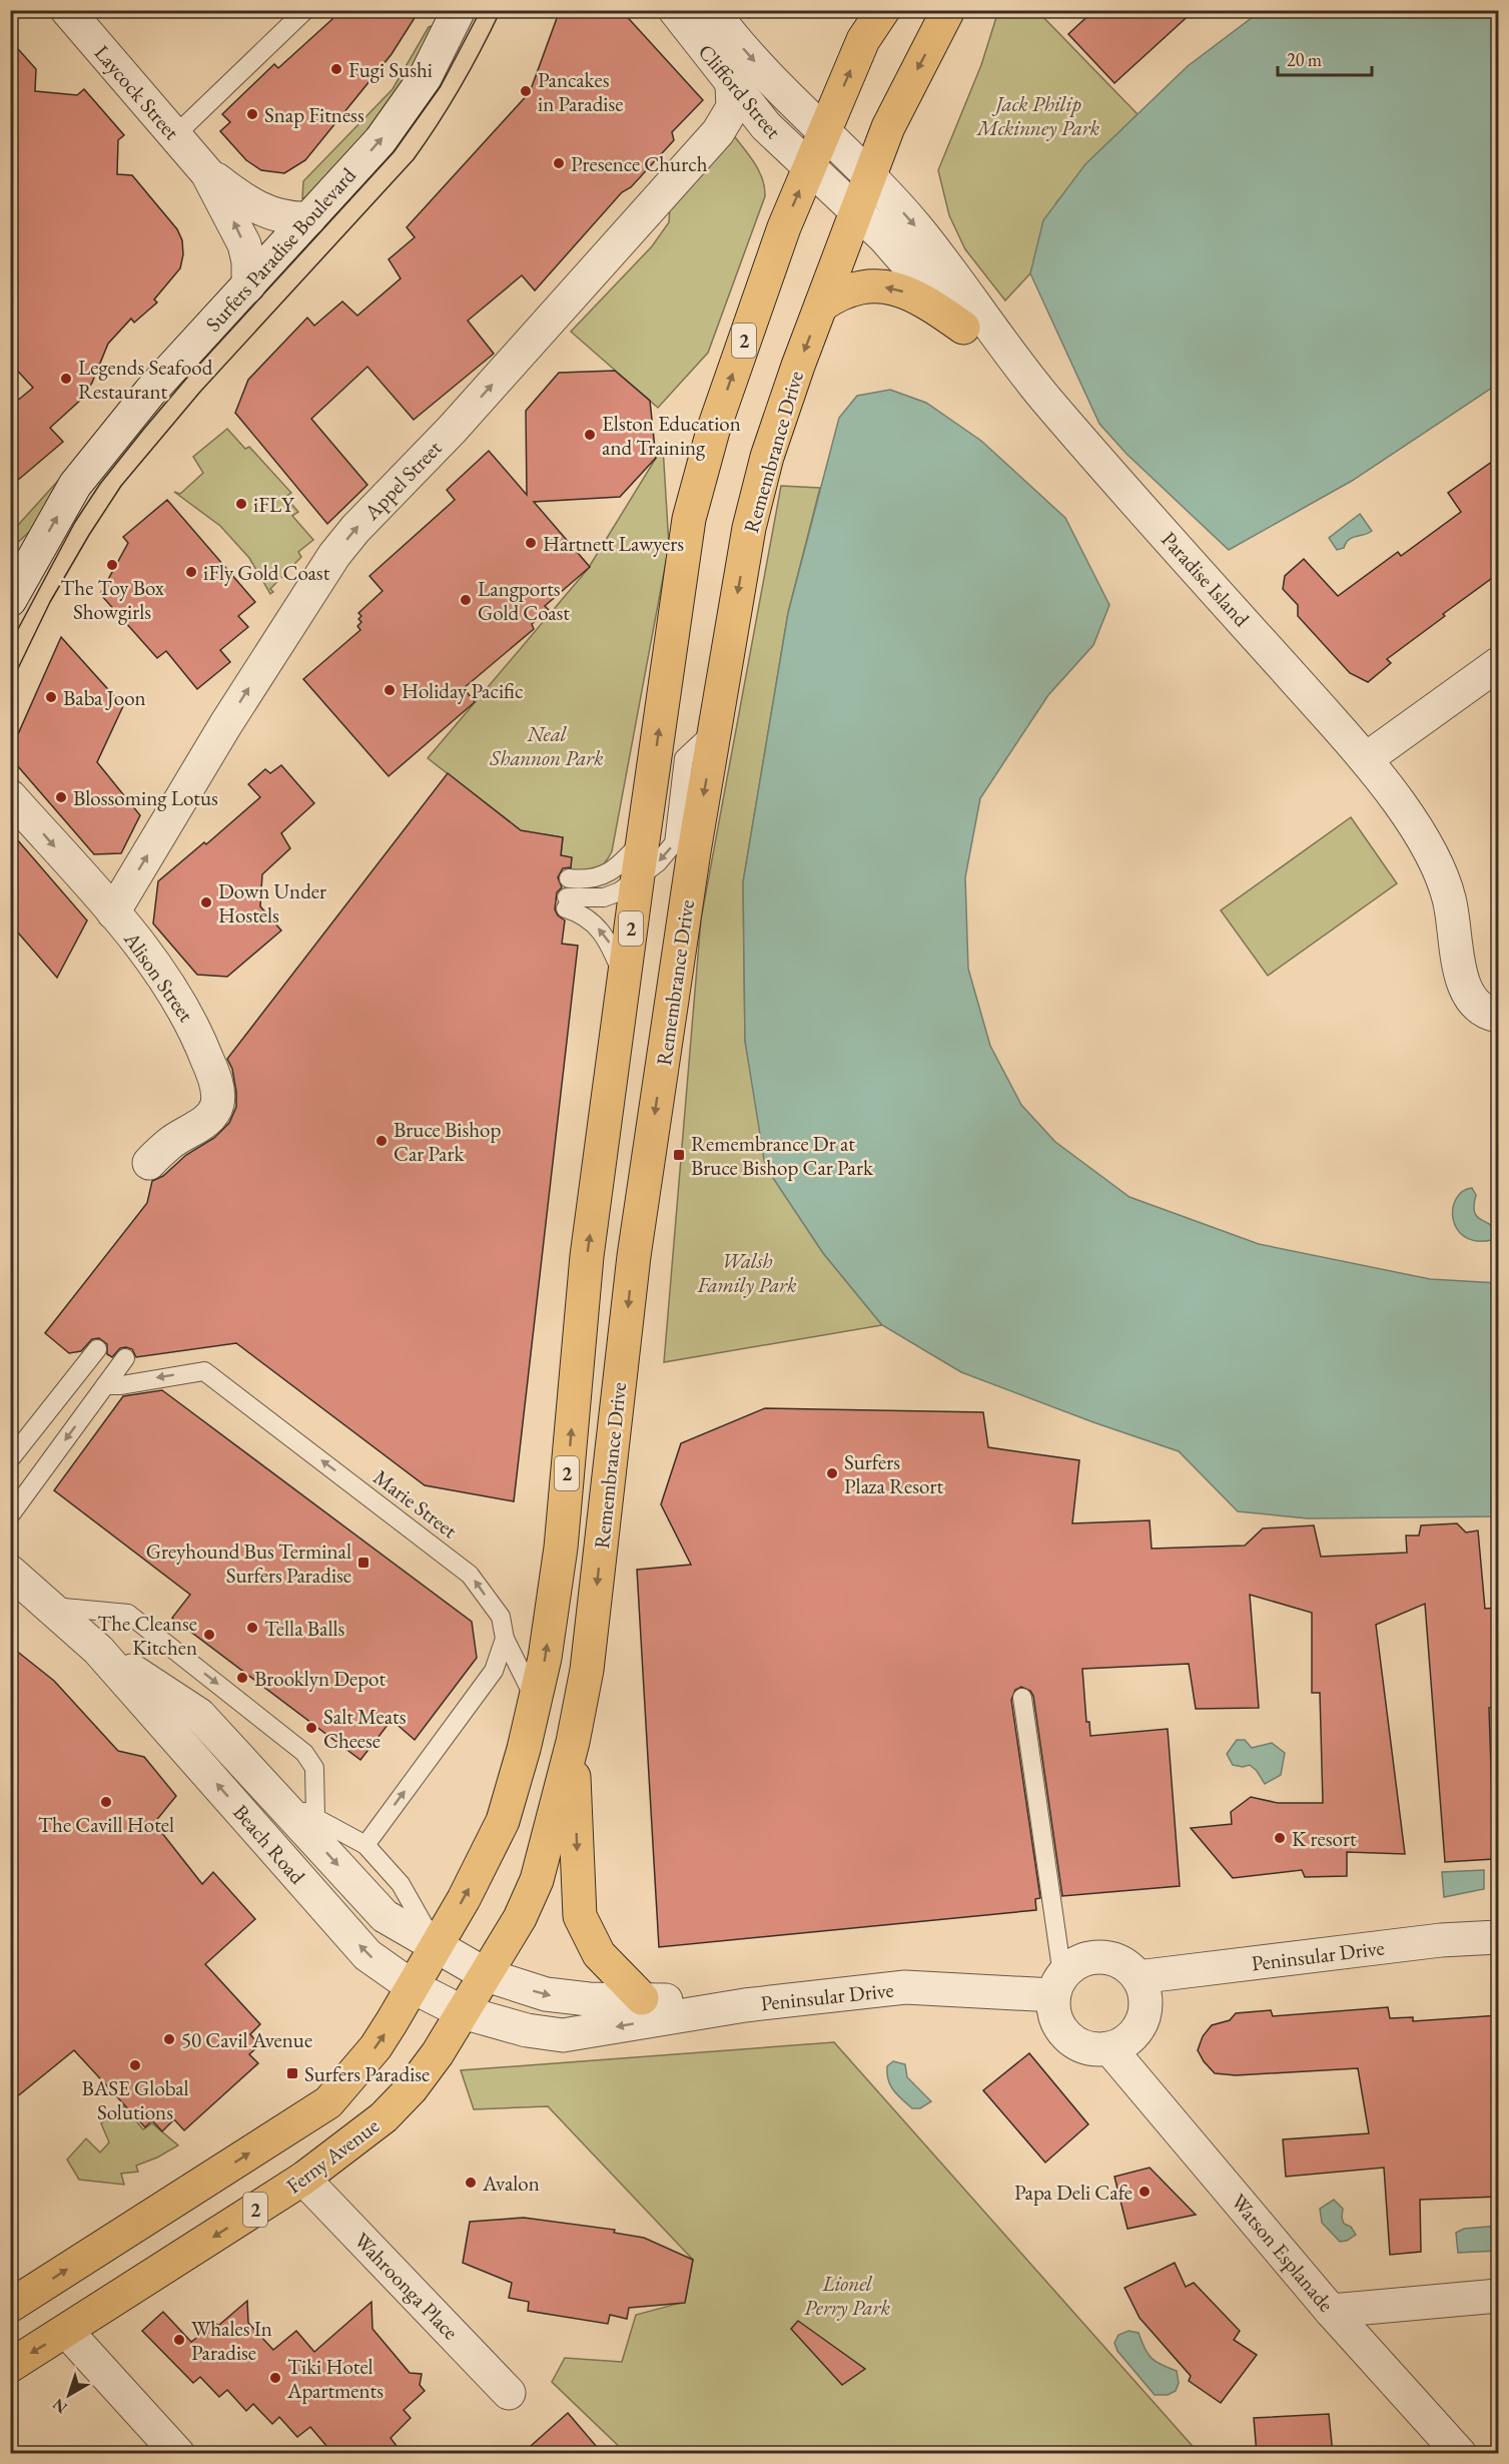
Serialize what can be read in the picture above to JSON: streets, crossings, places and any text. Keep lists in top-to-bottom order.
{
  "streets": {
    "highway": ["2", "Remembrance Drive", "Ferny Avenue"],
    "street": [
      "Clifford Street",
      "Laycock Street",
      "Surfers Paradise Boulevard",
      "Appel Street",
      "Paradise Island",
      "Alison Street",
      "Beach Road",
      "Peninsular Drive",
      "Watson Esplanade",
      "Wahroonga Place"
    ],
    "lane": ["Marie Street"]
  },
  "crossings": [
    ["Clifford Street", "Remembrance Drive"],
    ["Clifford Street", "Appel Street"],
    ["Clifford Street", "Paradise Island"],
    ["Laycock Street", "Surfers Paradise Boulevard"],
    ["2", "Remembrance Drive"],
    ["2", "Beach Road"],
    ["Remembrance Drive", "Paradise Island"],
    ["Remembrance Drive", "Marie Street"],
    ["Remembrance Drive", "Beach Road"],
    ["Remembrance Drive", "Peninsular Drive"],
    ["Remembrance Drive", "Ferny Avenue"],
    ["Appel Street", "Alison Street"],
    ["Beach Road", "Peninsular Drive"],
    ["Beach Road", "Ferny Avenue"],
    ["Peninsular Drive", "Ferny Avenue"],
    ["Peninsular Drive", "Watson Esplanade"],
    ["Ferny Avenue", "Wahroonga Place"]
  ],
  "one_way": ["Surfers Paradise Boulevard", "Appel Street", "Marie Street"],
  "parks": [
    "Jack Philip Mckinney Park",
    "Neal Shannon Park",
    "Walsh Family Park",
    "Lionel Perry Park"
  ],
  "places": {
    "other": [
      "Fugi Sushi",
      "Pancakes in Paradise",
      "Snap Fitness",
      "Presence Church",
      "Legends Seafood Restaurant",
      "Elston Education and Training",
      "iFLY",
      "Hartnett Lawyers",
      "The Toy Box Showgirls",
      "iFly Gold Coast",
      "Langports Gold Coast",
      "Holiday Pacific",
      "Baba Joon",
      "Blossoming Lotus",
      "Down Under Hostels",
      "Bruce Bishop Car Park",
      "Surfers Plaza Resort",
      "Tella Balls",
      "The Cleanse Kitchen",
      "Brooklyn Depot",
      "Salt Meats Cheese",
      "The Cavill Hotel",
      "K resort",
      "50 Cavil Avenue",
      "BASE Global Solutions",
      "Avalon",
      "Papa Deli Cafe",
      "Whales In Paradise",
      "Tiki Hotel Apartments"
    ],
    "transit": ["Remembrance Dr at Bruce Bishop Car Park", "Greyhound Bus Terminal Surfers Paradise", "Surfers Paradise"]
  },
  "scale_bar": "20 m",
  "north": "bottom left"
}
